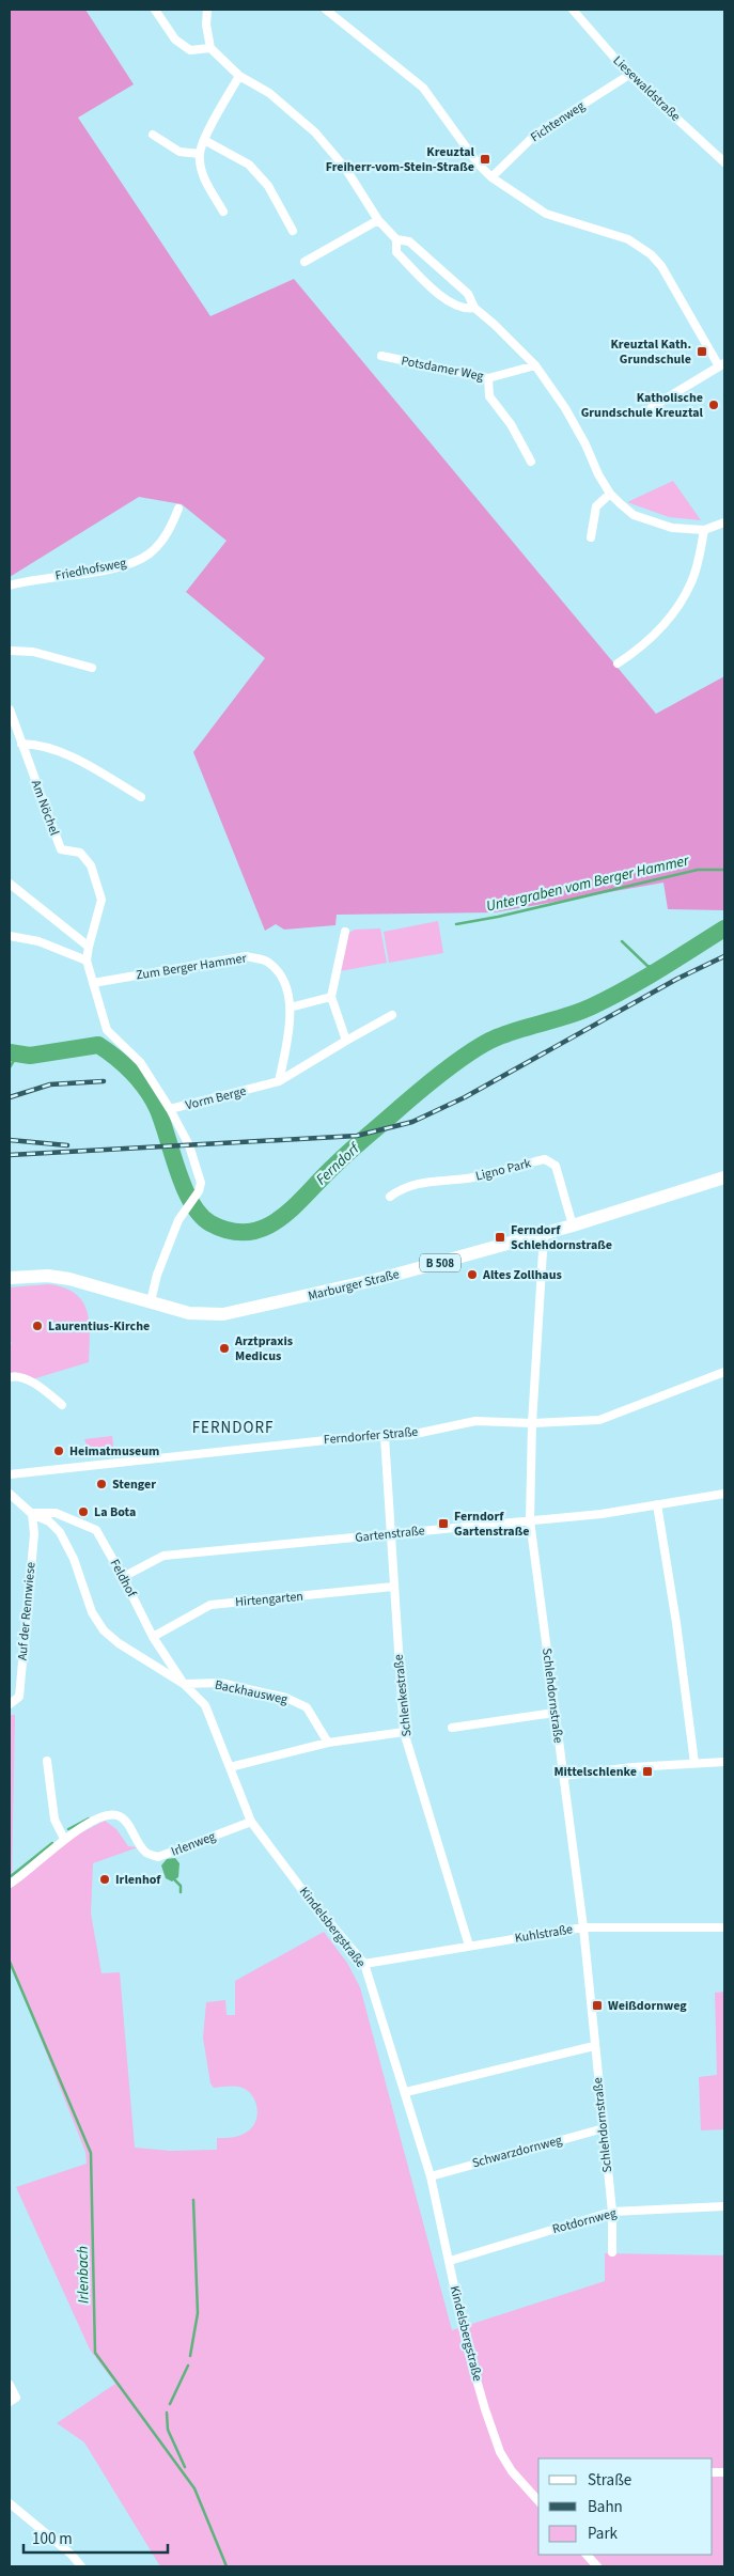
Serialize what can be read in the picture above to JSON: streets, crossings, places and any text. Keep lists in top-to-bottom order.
{
  "streets": {
    "main road": ["B 508", "Marburger Straße"],
    "street": [
      "Liesewaldstraße",
      "Fichtenweg",
      "Potsdamer Weg",
      "Friedhofsweg",
      "Am Nöchel",
      "Zum Berger Hammer",
      "Vorm Berge",
      "Ligno Park",
      "Ferndorfer Straße",
      "Gartenstraße",
      "Feldhof",
      "Hirtengarten",
      "Auf der Rennwiese",
      "Backhausweg",
      "Schlenkestraße",
      "Schlehdornstraße",
      "Irlenweg",
      "Kindelsbergstraße",
      "Kuhlstraße",
      "Schwarzdornweg",
      "Rotdornweg"
    ]
  },
  "crossings": [
    ["Liesewaldstraße", "Fichtenweg"],
    ["Vorm Berge", "Marburger Straße"],
    ["Ligno Park", "Marburger Straße"],
    ["Marburger Straße", "Schlehdornstraße"],
    ["Ferndorfer Straße", "Schlenkestraße"],
    ["Ferndorfer Straße", "Schlehdornstraße"],
    ["Gartenstraße", "Feldhof"],
    ["Gartenstraße", "Schlenkestraße"],
    ["Gartenstraße", "Schlehdornstraße"],
    ["Feldhof", "Hirtengarten"],
    ["Feldhof", "Auf der Rennwiese"],
    ["Feldhof", "Backhausweg"],
    ["Feldhof", "Kindelsbergstraße"],
    ["Hirtengarten", "Schlenkestraße"],
    ["Auf der Rennwiese", "Kindelsbergstraße"],
    ["Backhausweg", "Kindelsbergstraße"],
    ["Schlenkestraße", "Kuhlstraße"],
    ["Schlehdornstraße", "Kuhlstraße"],
    ["Schlehdornstraße", "Schwarzdornweg"],
    ["Schlehdornstraße", "Rotdornweg"],
    ["Irlenweg", "Kindelsbergstraße"],
    ["Kindelsbergstraße", "Kuhlstraße"],
    ["Kindelsbergstraße", "Schwarzdornweg"],
    ["Kindelsbergstraße", "Rotdornweg"]
  ],
  "districts": ["FERNDORF"],
  "water": ["Untergraben vom Berger Hammer", "Ferndorf", "Irlenbach"],
  "places": {
    "transit": [
      "Kreuztal Freiherr-vom-Stein-Straße",
      "Kreuztal Kath. Grundschule",
      "Ferndorf Schlehdornstraße",
      "Ferndorf Gartenstraße",
      "Mittelschlenke",
      "Weißdornweg"
    ],
    "other": [
      "Katholische Grundschule Kreuztal",
      "Altes Zollhaus",
      "Laurentius-Kirche",
      "Arztpraxis Medicus",
      "Heimatmuseum",
      "Stenger",
      "La Bota",
      "Irlenhof"
    ]
  },
  "legend": ["Straße", "Bahn", "Park"],
  "scale_bar": "100 m"
}
